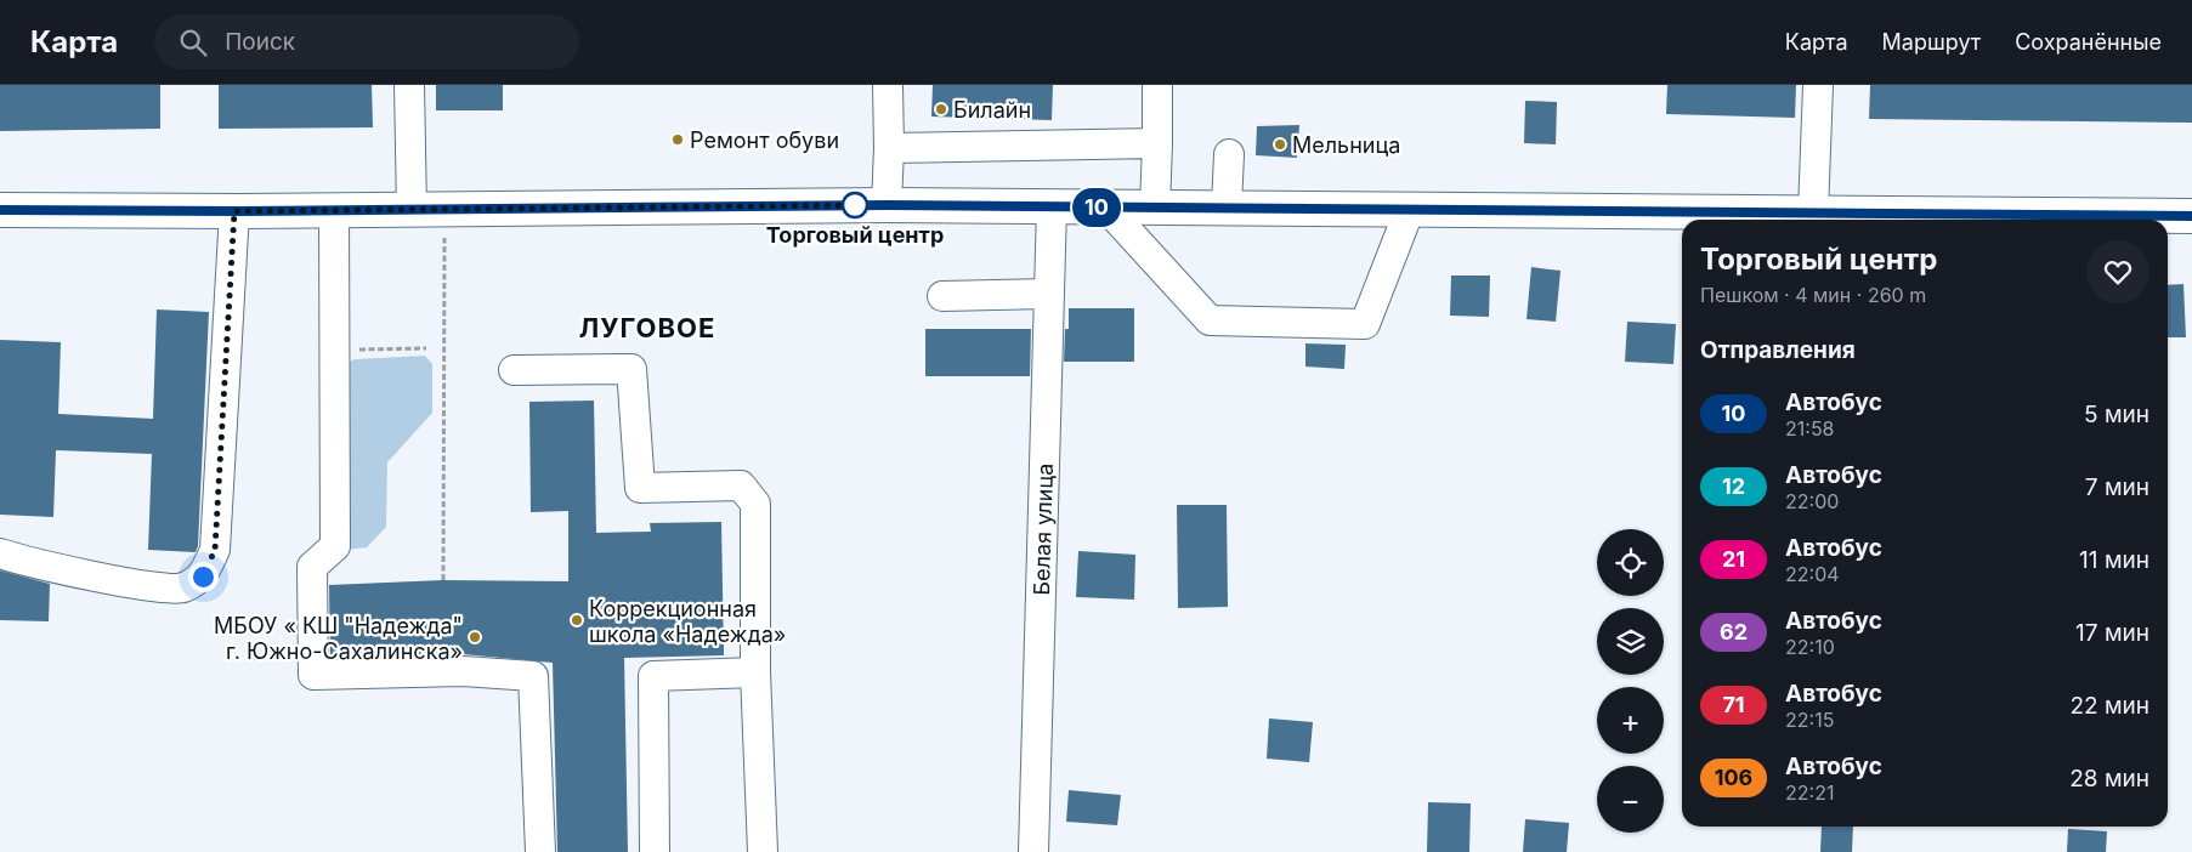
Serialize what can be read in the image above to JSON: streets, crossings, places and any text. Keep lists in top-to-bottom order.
{
  "streets": {
    "street": ["Белая улица"]
  },
  "districts": ["ЛУГОВОЕ"],
  "places": [
    "Билайн",
    "Ремонт обуви",
    "Мельница",
    "Торговый центр",
    "Коррекционная школа «Надежда»",
    "МБОУ « КШ \"Надежда\" г. Южно-Сахалинска»"
  ],
  "lines": ["bus line 10"],
  "page": {
    "header": "Карта",
    "search": "Поиск",
    "nav": ["Карта", "Маршрут", "Сохранённые"],
    "on_map": "10",
    "heading": [
      ["Торговый центр", "Пешком · 4 мин · 260 m"],
      "Отправления"
    ],
    "list": [
      {
        "mark": "10",
        "name": "Автобус",
        "note": "21:58",
        "value": "5 мин"
      },
      {
        "mark": "12",
        "name": "Автобус",
        "note": "22:00",
        "value": "7 мин"
      },
      {
        "mark": "21",
        "name": "Автобус",
        "note": "22:04",
        "value": "11 мин"
      },
      {
        "mark": "62",
        "name": "Автобус",
        "note": "22:10",
        "value": "17 мин"
      },
      {
        "mark": "71",
        "name": "Автобус",
        "note": "22:15",
        "value": "22 мин"
      },
      {
        "mark": "106",
        "name": "Автобус",
        "note": "22:21",
        "value": "28 мин"
      }
    ],
    "map_buttons": ["+", "−"]
  }
}
